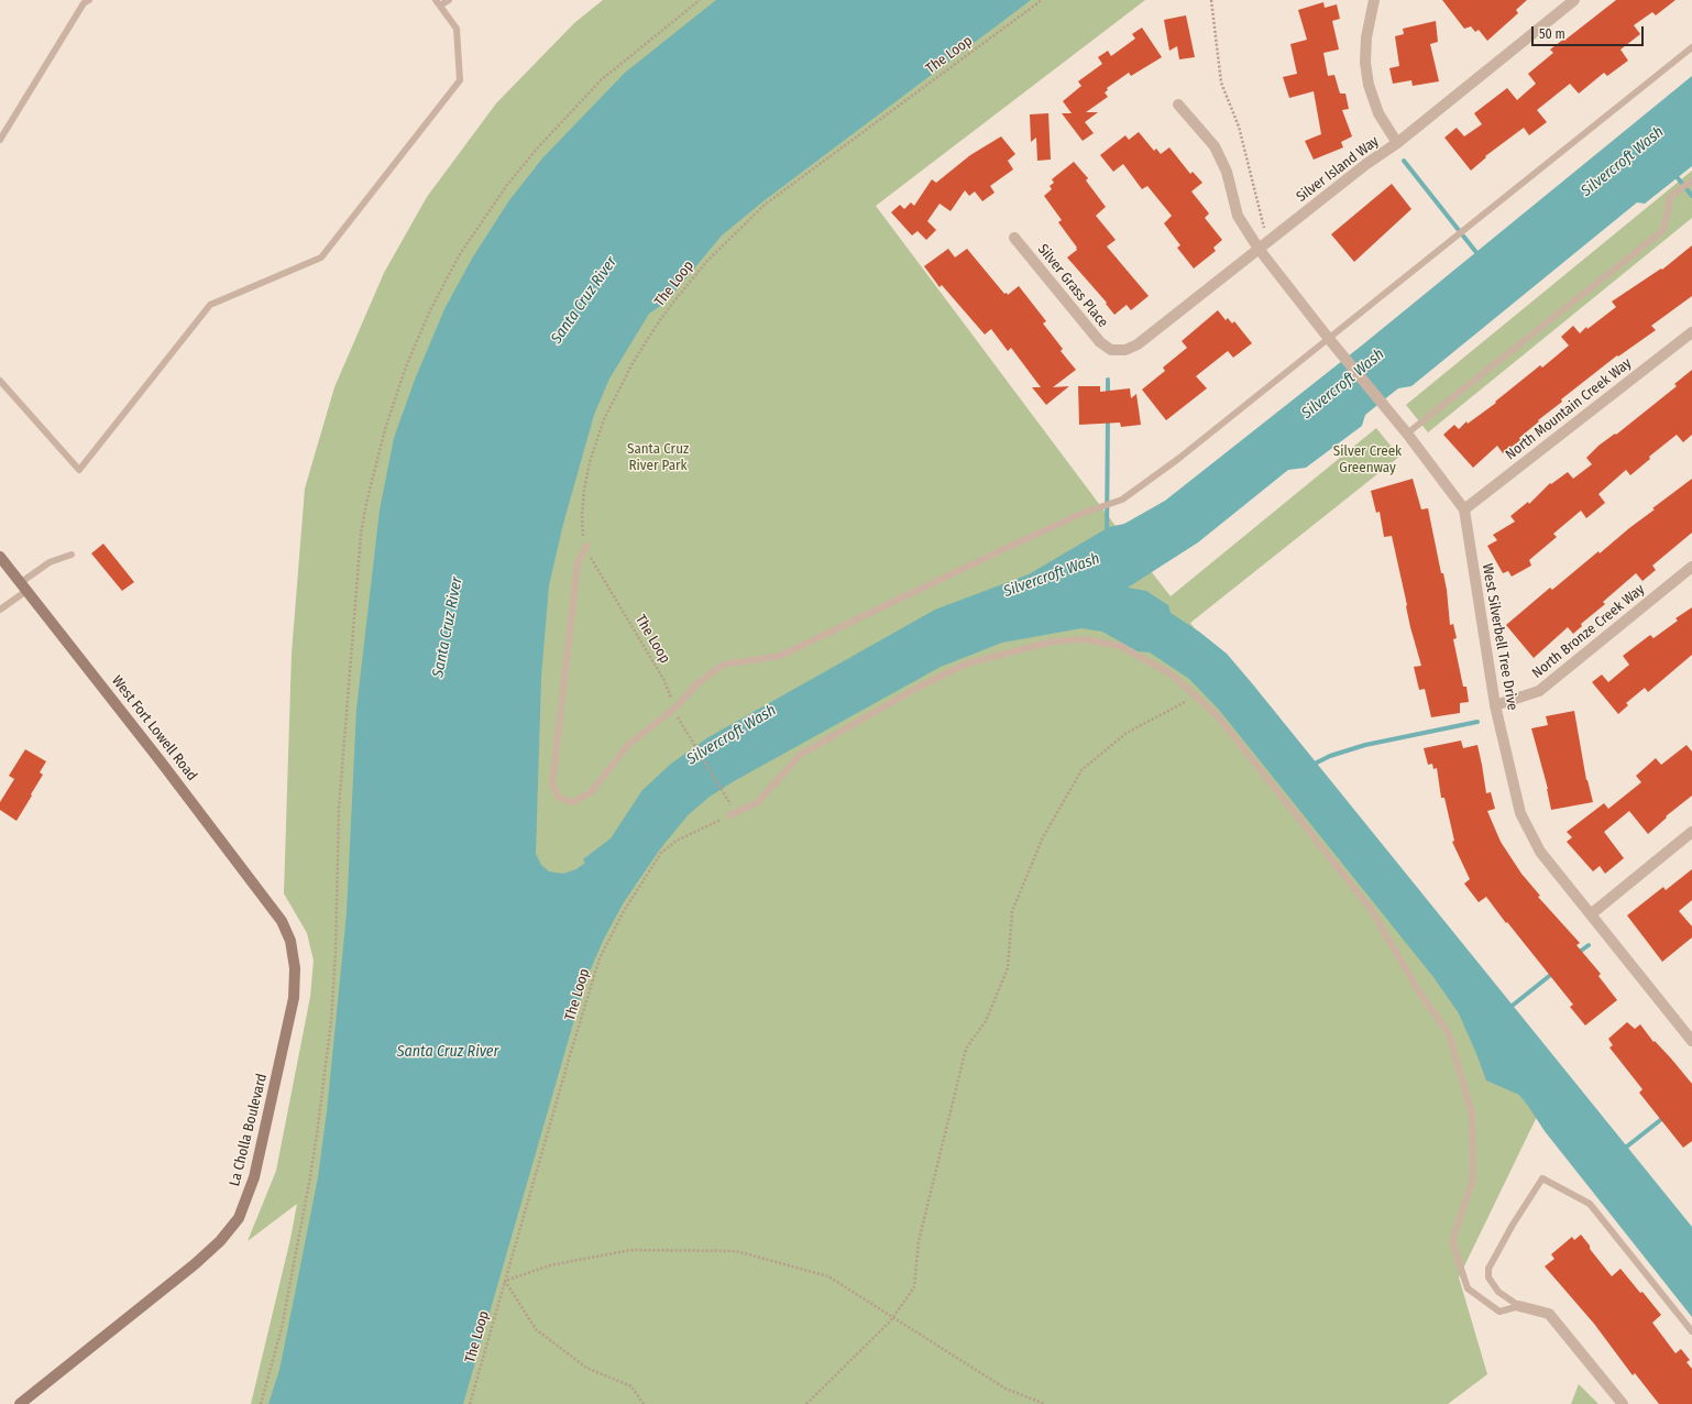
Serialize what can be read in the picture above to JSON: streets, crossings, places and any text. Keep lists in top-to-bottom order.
{
  "streets": {
    "street": [
      "Silver Island Way",
      "Silver Grass Place",
      "North Mountain Creek Way",
      "North Bronze Creek Way",
      "West Silverbell Tree Drive",
      "West Fort Lowell Road",
      "La Cholla Boulevard"
    ],
    "path": ["The Loop"]
  },
  "crossings": [
    ["Silver Island Way", "Silver Grass Place"],
    ["Silver Island Way", "West Silverbell Tree Drive"],
    ["North Mountain Creek Way", "West Silverbell Tree Drive"],
    ["North Bronze Creek Way", "West Silverbell Tree Drive"],
    ["West Fort Lowell Road", "La Cholla Boulevard"]
  ],
  "water": ["Silvercroft Wash", "Santa Cruz River"],
  "parks": ["Santa Cruz River Park", "Silver Creek Greenway"],
  "scale_bar": "50 m"
}
